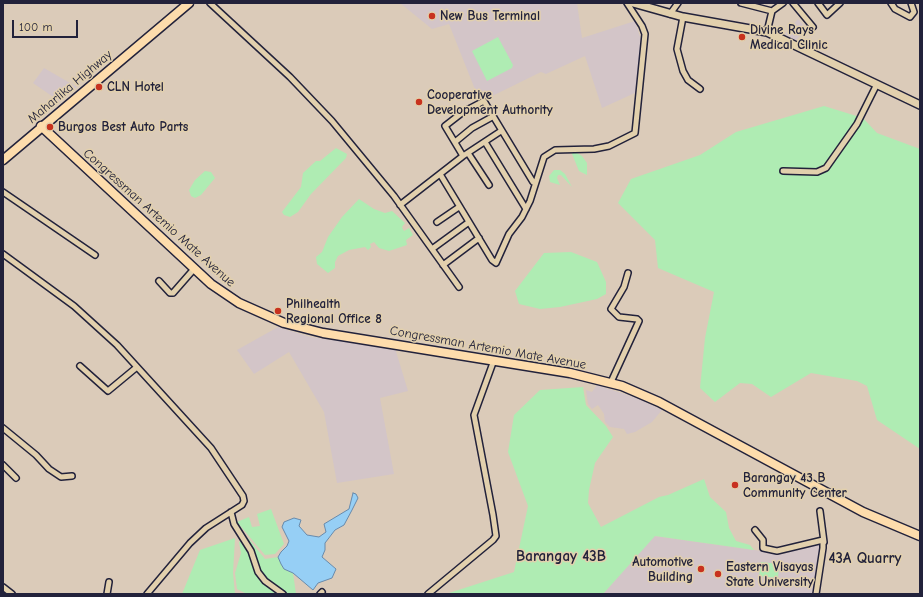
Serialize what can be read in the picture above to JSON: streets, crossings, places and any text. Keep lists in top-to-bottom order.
{
  "streets": {
    "main road": ["Maharlika Highway", "Congressman Artemio Mate Avenue"]
  },
  "crossings": [
    ["Maharlika Highway", "Congressman Artemio Mate Avenue"]
  ],
  "districts": ["Barangay 43B", "43A Quarry"],
  "places": [
    "New Bus Terminal",
    "Divine Rays Medical Clinic",
    "CLN Hotel",
    "Cooperative Development Authority",
    "Burgos Best Auto Parts",
    "Philhealth Regional Office 8",
    "Barangay 43 B Community Center",
    "Automotive Building",
    "Eastern Visayas State University"
  ],
  "scale_bar": "100 m"
}
